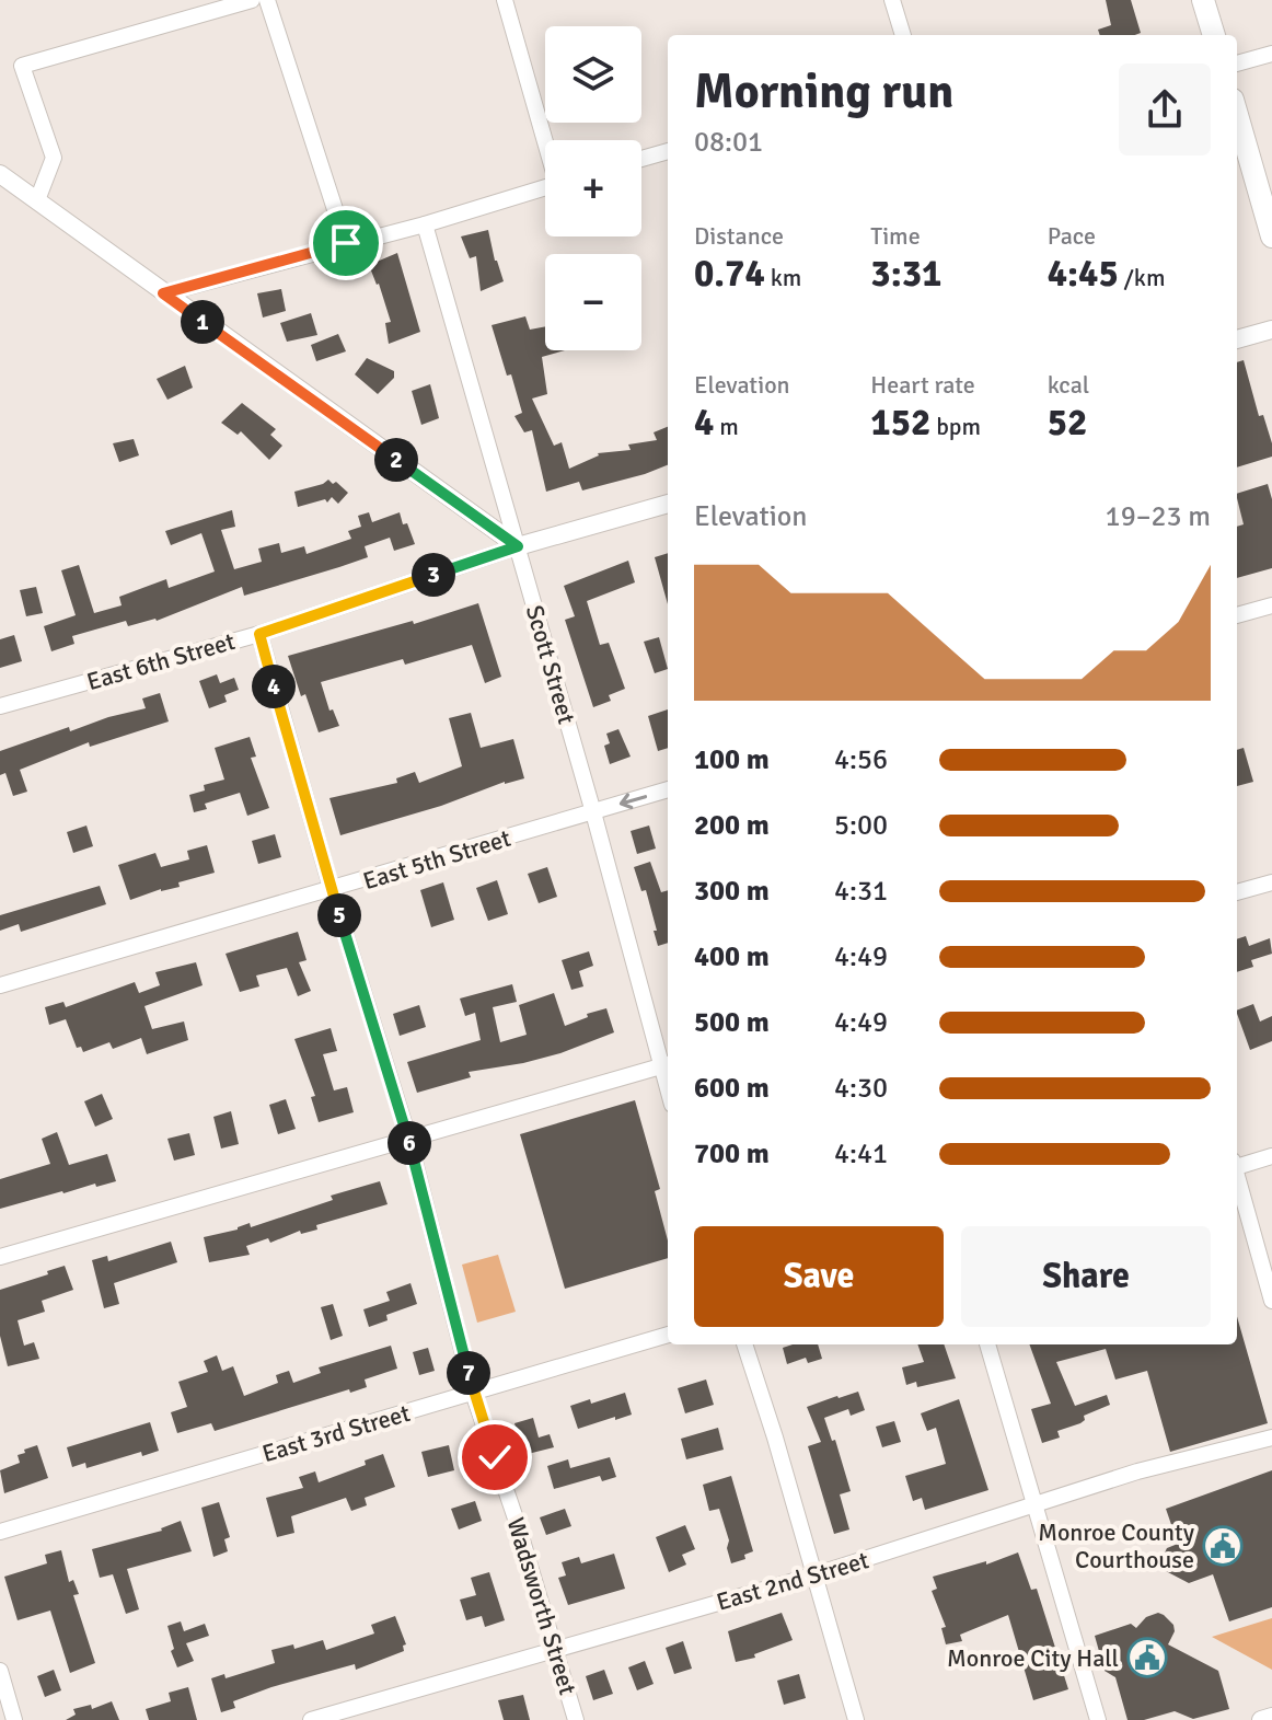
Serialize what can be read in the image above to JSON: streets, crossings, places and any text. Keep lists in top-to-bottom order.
{
  "streets": {
    "street": [
      "East 6th Street",
      "Scott Street",
      "East 5th Street",
      "East 3rd Street",
      "East 2nd Street",
      "Wadsworth Street"
    ]
  },
  "crossings": [
    ["East 6th Street", "Scott Street"],
    ["East 6th Street", "Wadsworth Street"],
    ["Scott Street", "East 5th Street"],
    ["East 5th Street", "Wadsworth Street"],
    ["East 3rd Street", "Wadsworth Street"],
    ["East 2nd Street", "Wadsworth Street"]
  ],
  "places": {
    "public building": ["Monroe County Courthouse", "Monroe City Hall"]
  },
  "page": {
    "map_buttons": ["+", "−"],
    "heading": ["Morning run", "08:01"],
    "stats": [
      ["Distance", "0.74 km"],
      ["Time", "3:31"],
      ["Pace", "4:45 /km"],
      ["Elevation", "4 m"],
      ["Heart rate", "152 bpm"],
      ["kcal", "52"]
    ],
    "pins": [
      "1",
      "2",
      "3",
      "4",
      "5",
      "6",
      "7"
    ],
    "chart": ["Elevation", "19–23 m"],
    "list": [
      {
        "name": "100 m",
        "note": "4:56"
      },
      {
        "name": "200 m",
        "note": "5:00"
      },
      {
        "name": "300 m",
        "note": "4:31"
      },
      {
        "name": "400 m",
        "note": "4:49"
      },
      {
        "name": "500 m",
        "note": "4:49"
      },
      {
        "name": "600 m",
        "note": "4:30"
      },
      {
        "name": "700 m",
        "note": "4:41"
      }
    ],
    "buttons": ["Save", "Share"]
  }
}
